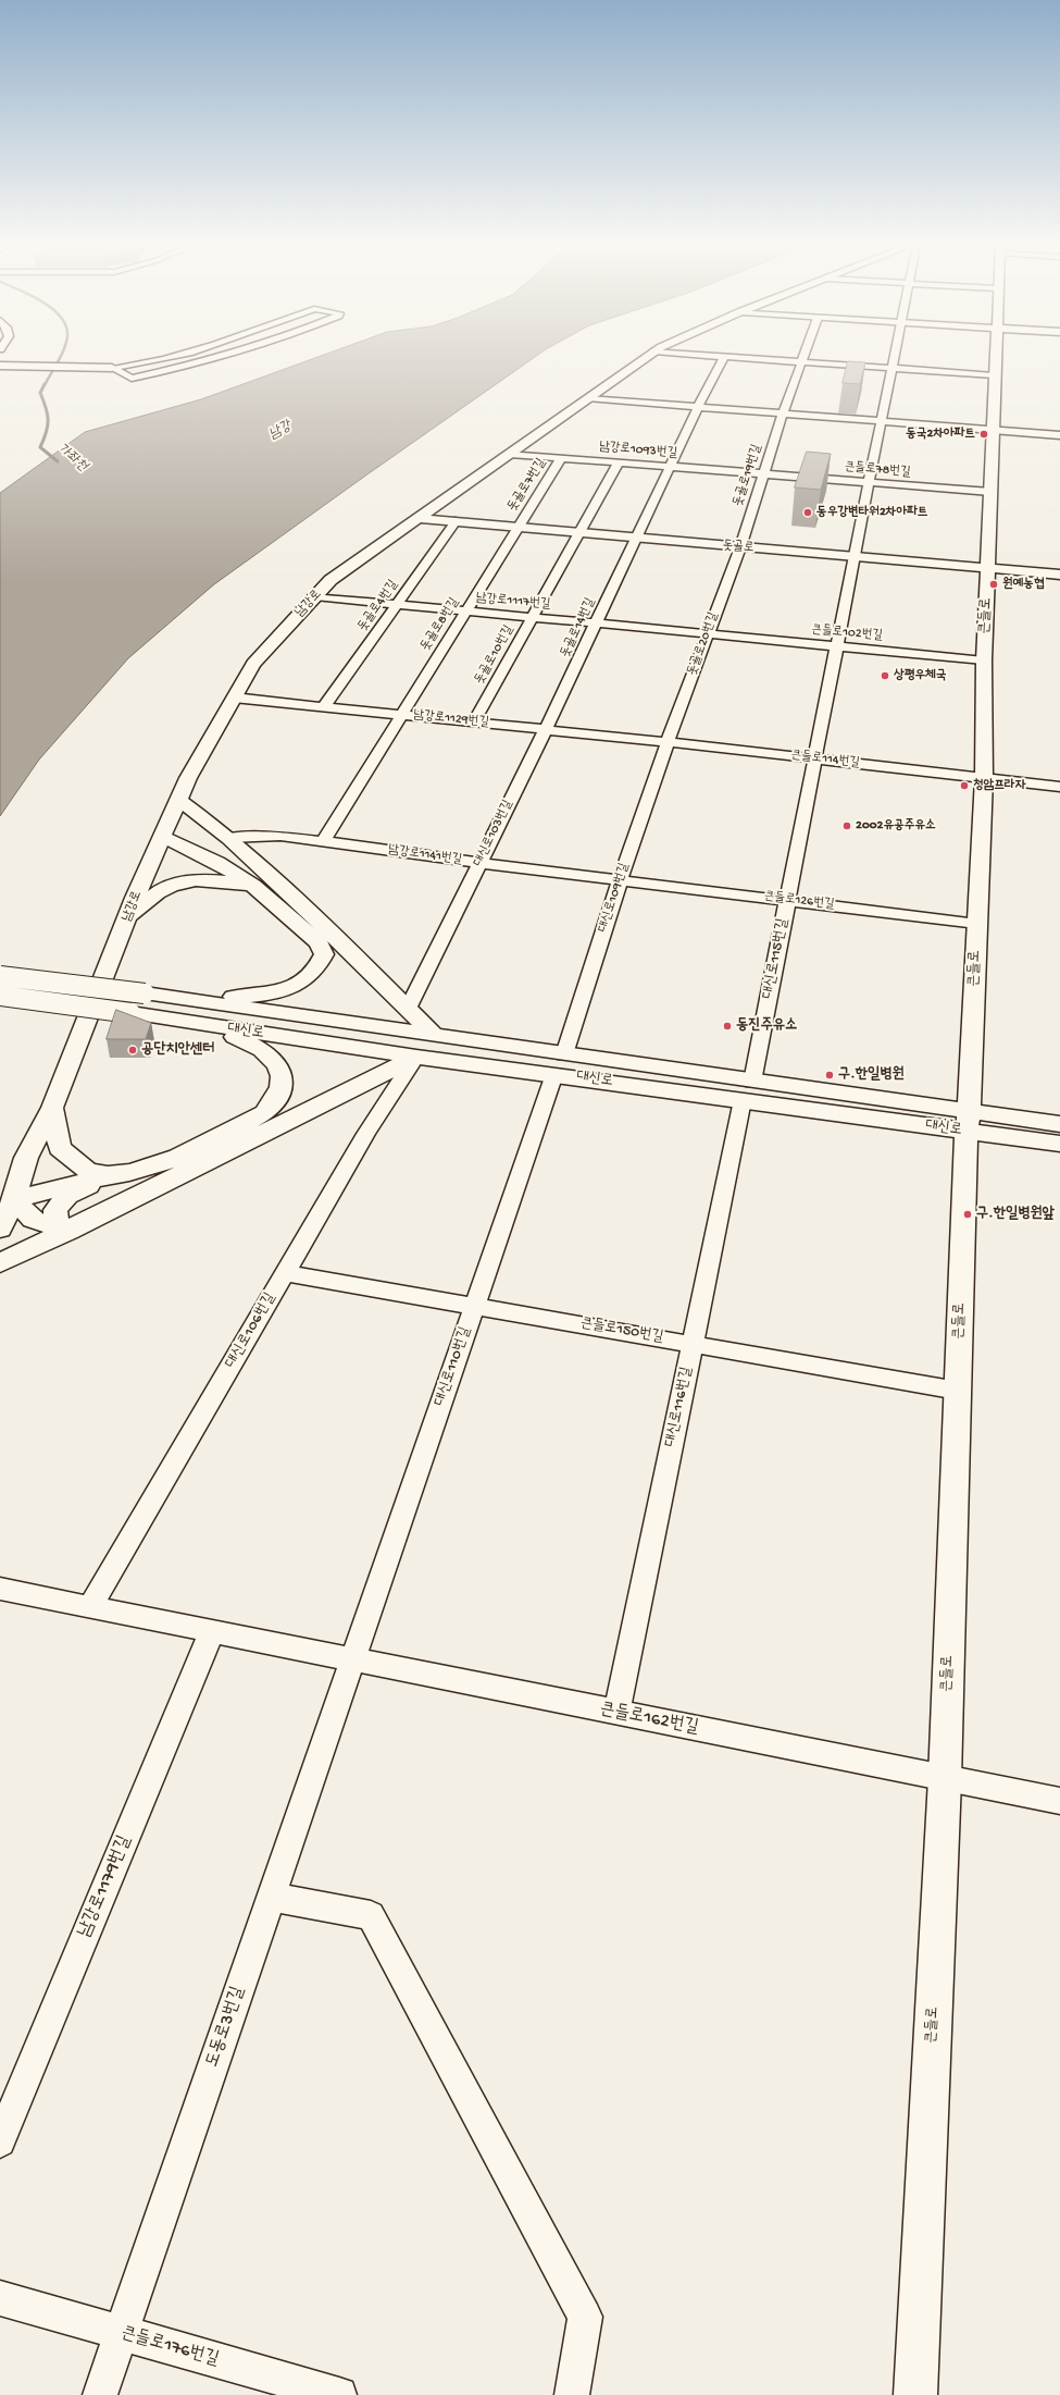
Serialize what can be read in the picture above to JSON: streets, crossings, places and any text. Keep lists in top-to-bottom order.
{
  "streets": {
    "street": [
      "남강로1093번길",
      "큰들로78번길",
      "돗골로19번길",
      "돗골로7번길",
      "돗골로",
      "남강로1117번길",
      "남강로",
      "돗골로4번길",
      "큰들로",
      "돗골로8번길",
      "돗골로14번길",
      "큰들로102번길",
      "돗골로20번길",
      "돗골로10번길",
      "남강로1129번길",
      "큰들로114번길",
      "대신로103번길",
      "남강로1141번길",
      "대신로109번길",
      "큰들로126번길",
      "대신로115번길",
      "대신로",
      "대신로106번길",
      "큰들로150번길",
      "대신로110번길",
      "대신로116번길",
      "큰들로162번길",
      "남강로1179번길",
      "도동로3번길",
      "큰들로176번길"
    ]
  },
  "crossings": [
    ["남강로1093번길", "큰들로78번길"],
    ["남강로1093번길", "돗골로19번길"],
    ["남강로1093번길", "돗골로7번길"],
    ["남강로1093번길", "남강로"],
    ["남강로1093번길", "돗골로14번길"],
    ["남강로1093번길", "돗골로10번길"],
    ["큰들로78번길", "돗골로19번길"],
    ["큰들로78번길", "큰들로"],
    ["큰들로78번길", "대신로115번길"],
    ["돗골로19번길", "돗골로"],
    ["돗골로19번길", "돗골로20번길"],
    ["돗골로7번길", "돗골로"],
    ["돗골로7번길", "돗골로8번길"],
    ["돗골로", "남강로"],
    ["돗골로", "돗골로4번길"],
    ["돗골로", "큰들로"],
    ["돗골로", "돗골로8번길"],
    ["돗골로", "돗골로14번길"],
    ["돗골로", "돗골로20번길"],
    ["돗골로", "돗골로10번길"],
    ["돗골로", "대신로115번길"],
    ["남강로1117번길", "남강로"],
    ["남강로1117번길", "돗골로4번길"],
    ["남강로1117번길", "돗골로8번길"],
    ["남강로1117번길", "돗골로14번길"],
    ["남강로1117번길", "큰들로102번길"],
    ["남강로1117번길", "돗골로20번길"],
    ["남강로1117번길", "돗골로10번길"],
    ["남강로", "남강로1129번길"],
    ["돗골로4번길", "남강로1129번길"],
    ["큰들로", "큰들로102번길"],
    ["큰들로", "큰들로114번길"],
    ["큰들로", "큰들로126번길"],
    ["큰들로", "대신로"],
    ["큰들로", "큰들로150번길"],
    ["큰들로", "큰들로162번길"],
    ["돗골로8번길", "남강로1129번길"],
    ["돗골로8번길", "남강로1141번길"],
    ["돗골로14번길", "남강로1129번길"],
    ["돗골로14번길", "대신로103번길"],
    ["큰들로102번길", "돗골로20번길"],
    ["큰들로102번길", "대신로115번길"],
    ["돗골로20번길", "남강로1129번길"],
    ["돗골로20번길", "큰들로114번길"],
    ["돗골로20번길", "대신로109번길"],
    ["돗골로10번길", "남강로1129번길"],
    ["남강로1129번길", "큰들로114번길"],
    ["남강로1129번길", "대신로103번길"],
    ["남강로1129번길", "대신로109번길"],
    ["큰들로114번길", "대신로109번길"],
    ["큰들로114번길", "대신로115번길"],
    ["대신로103번길", "남강로1141번길"],
    ["남강로1141번길", "대신로109번길"],
    ["남강로1141번길", "큰들로126번길"],
    ["대신로109번길", "큰들로126번길"],
    ["대신로109번길", "대신로"],
    ["큰들로126번길", "대신로115번길"],
    ["대신로115번길", "대신로"],
    ["대신로115번길", "대신로116번길"],
    ["대신로", "대신로106번길"],
    ["대신로", "대신로110번길"],
    ["대신로", "대신로116번길"],
    ["대신로106번길", "큰들로150번길"],
    ["큰들로150번길", "대신로110번길"],
    ["큰들로150번길", "대신로116번길"],
    ["대신로110번길", "큰들로162번길"],
    ["대신로110번길", "도동로3번길"],
    ["대신로116번길", "큰들로162번길"],
    ["큰들로162번길", "도동로3번길"],
    ["도동로3번길", "큰들로176번길"]
  ],
  "water": ["남강", "가좌천"],
  "places": [
    "동국2차아파트",
    "동우강변타워2차아파트",
    "원예농협",
    "상평우체국",
    "청암프라자",
    "2002유공주유소",
    "동진주유소",
    "공단치안센터",
    "구.한일병원",
    "구.한일병원앞"
  ]
}
